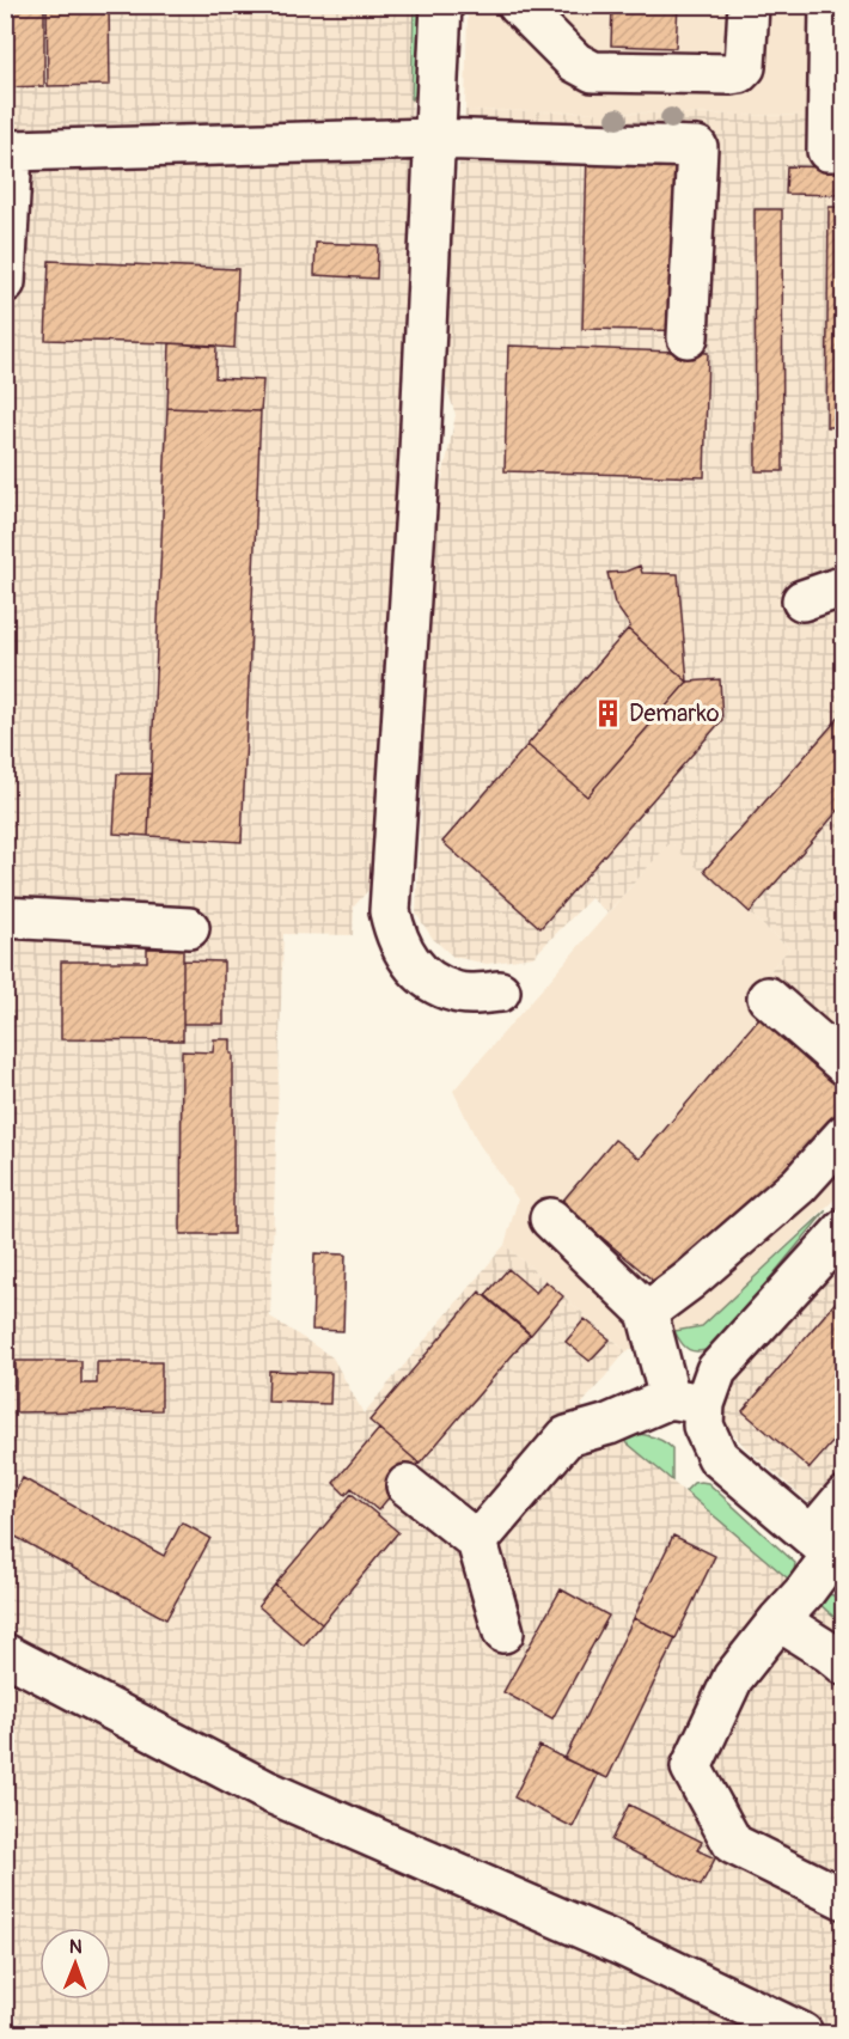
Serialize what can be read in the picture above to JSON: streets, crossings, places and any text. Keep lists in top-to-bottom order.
{
  "places": {
    "building": ["Demarko"]
  },
  "north": "top"
}
